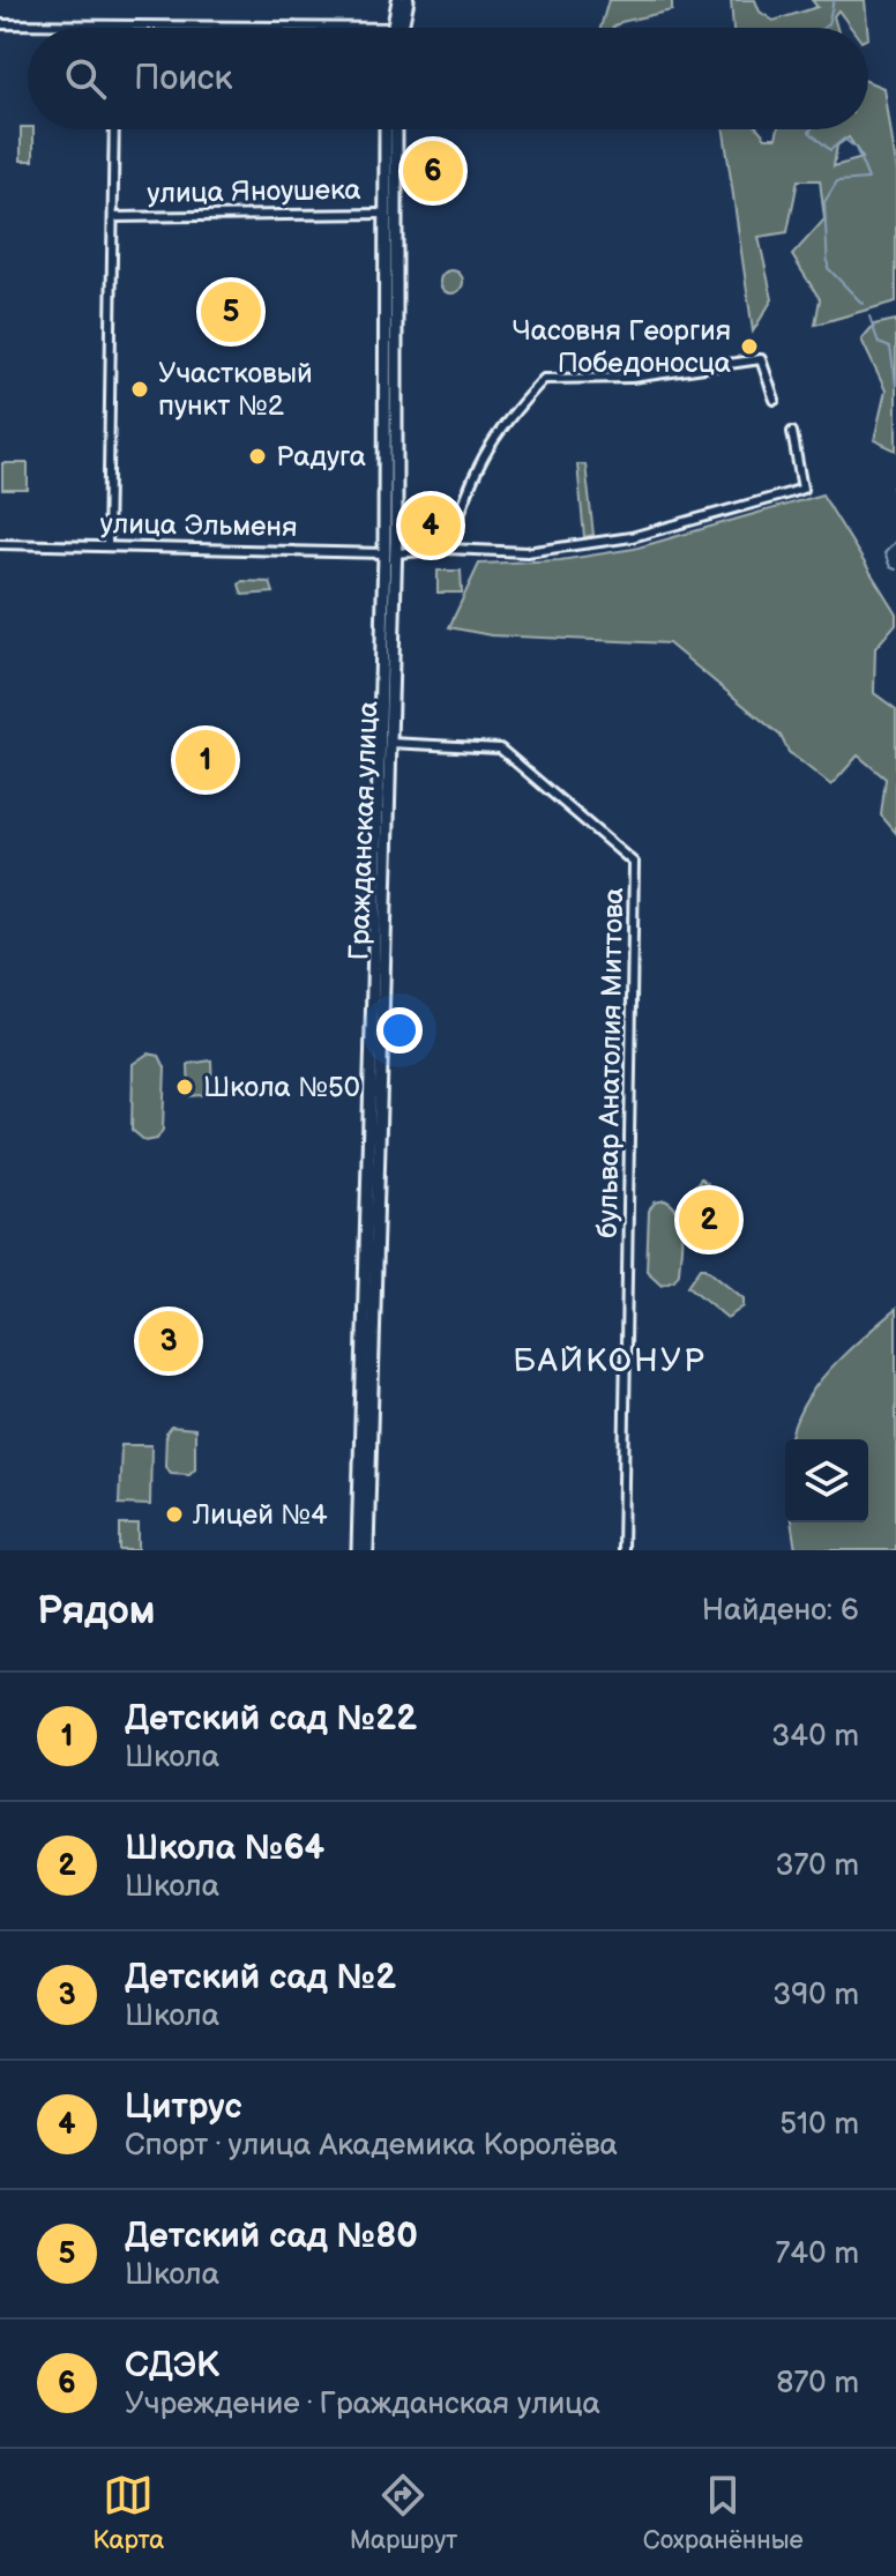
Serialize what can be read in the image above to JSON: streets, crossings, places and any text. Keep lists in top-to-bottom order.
{
  "streets": {
    "main road": ["Гражданская улица"],
    "street": ["улица Яноушека", "улица Эльменя", "бульвар Анатолия Миттова"]
  },
  "crossings": [
    ["улица Яноушека", "Гражданская улица"],
    ["улица Эльменя", "Гражданская улица"],
    ["Гражданская улица", "бульвар Анатолия Миттова"]
  ],
  "districts": ["БАЙКОНУР"],
  "places": [
    "Часовня Георгия Победоносца",
    "Участковый пункт №2",
    "Радуга",
    "Школа №50",
    "Лицей №4"
  ],
  "page": {
    "search": "Поиск",
    "pins": [
      "6",
      "5",
      "4",
      "1",
      "2",
      "3"
    ],
    "heading": ["Рядом", "Найдено: 6"],
    "list": [
      {
        "mark": "1",
        "name": "Детский сад №22",
        "note": "Школа",
        "value": "340 m"
      },
      {
        "mark": "2",
        "name": "Школа №64",
        "note": "Школа",
        "value": "370 m"
      },
      {
        "mark": "3",
        "name": "Детский сад №2",
        "note": "Школа",
        "value": "390 m"
      },
      {
        "mark": "4",
        "name": "Цитрус",
        "note": "Спорт · улица Академика Королёва",
        "value": "510 m"
      },
      {
        "mark": "5",
        "name": "Детский сад №80",
        "note": "Школа",
        "value": "740 m"
      },
      {
        "mark": "6",
        "name": "СДЭК",
        "note": "Учреждение · Гражданская улица",
        "value": "870 m"
      }
    ],
    "nav": ["Карта", "Маршрут", "Сохранённые"]
  }
}
